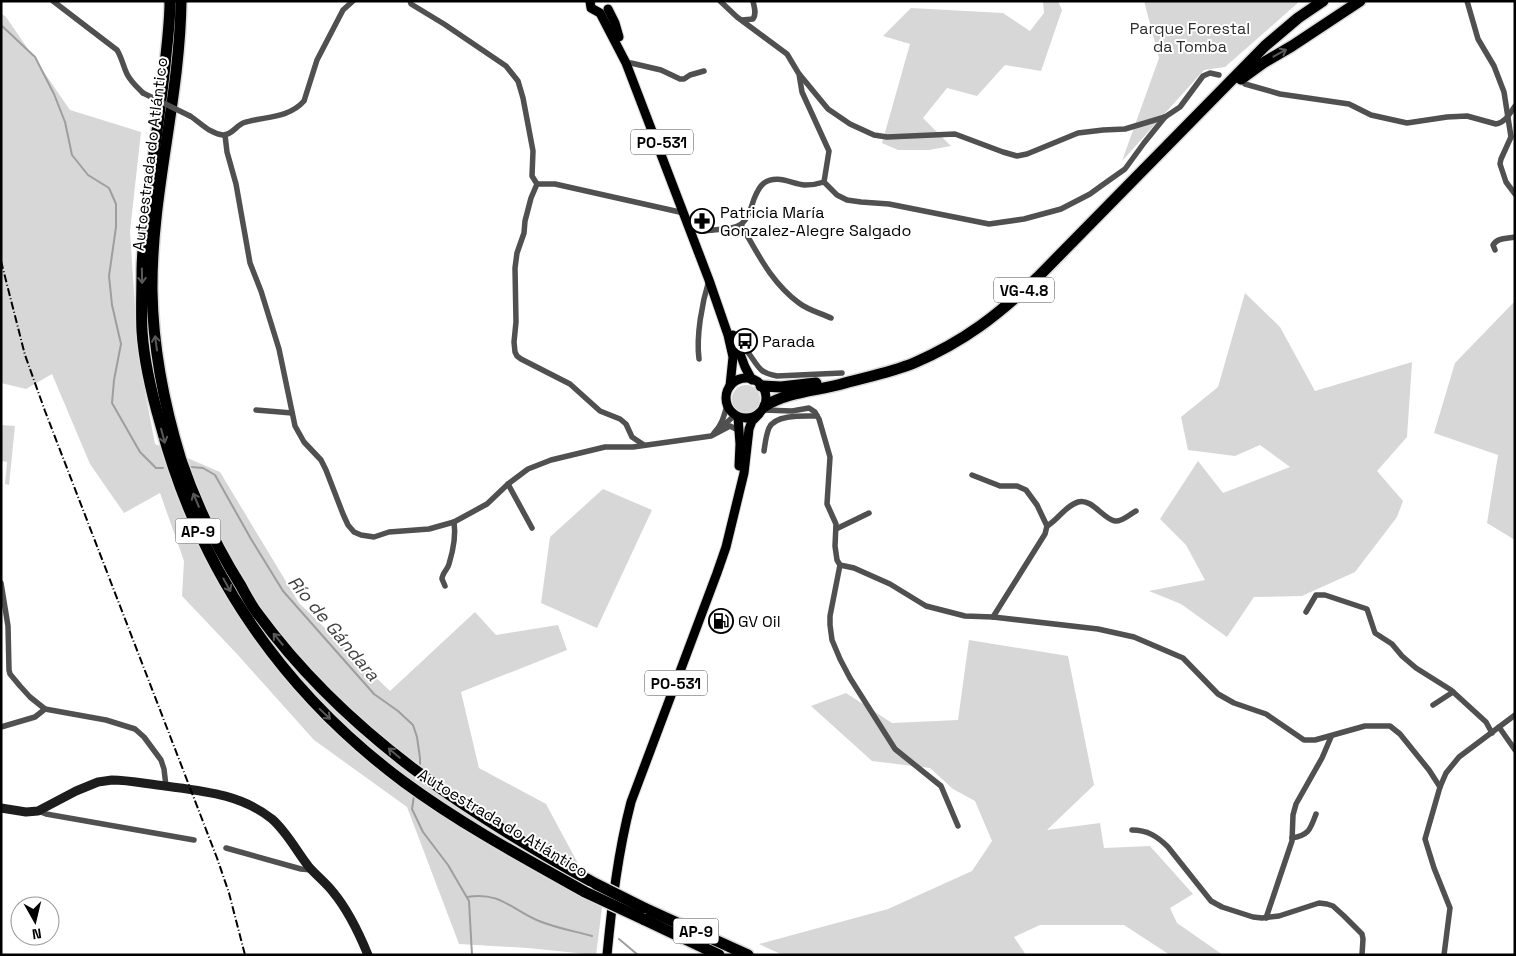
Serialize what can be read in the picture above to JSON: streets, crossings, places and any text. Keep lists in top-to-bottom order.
{
  "streets": {
    "highway": ["Autoestrada do Atlántico", "VG-4.8", "AP-9"],
    "main road": ["PO-531"]
  },
  "crossings": [
    ["PO-531", "VG-4.8"]
  ],
  "water": ["Río de Gándara"],
  "parks": ["Parque Forestal da Tomba"],
  "places": {
    "pharmacy": ["Patricia María Gonzalez-Alegre Salgado"],
    "bus stop": ["Parada"],
    "fuel station": ["GV Oil"]
  },
  "north": "bottom"
}
